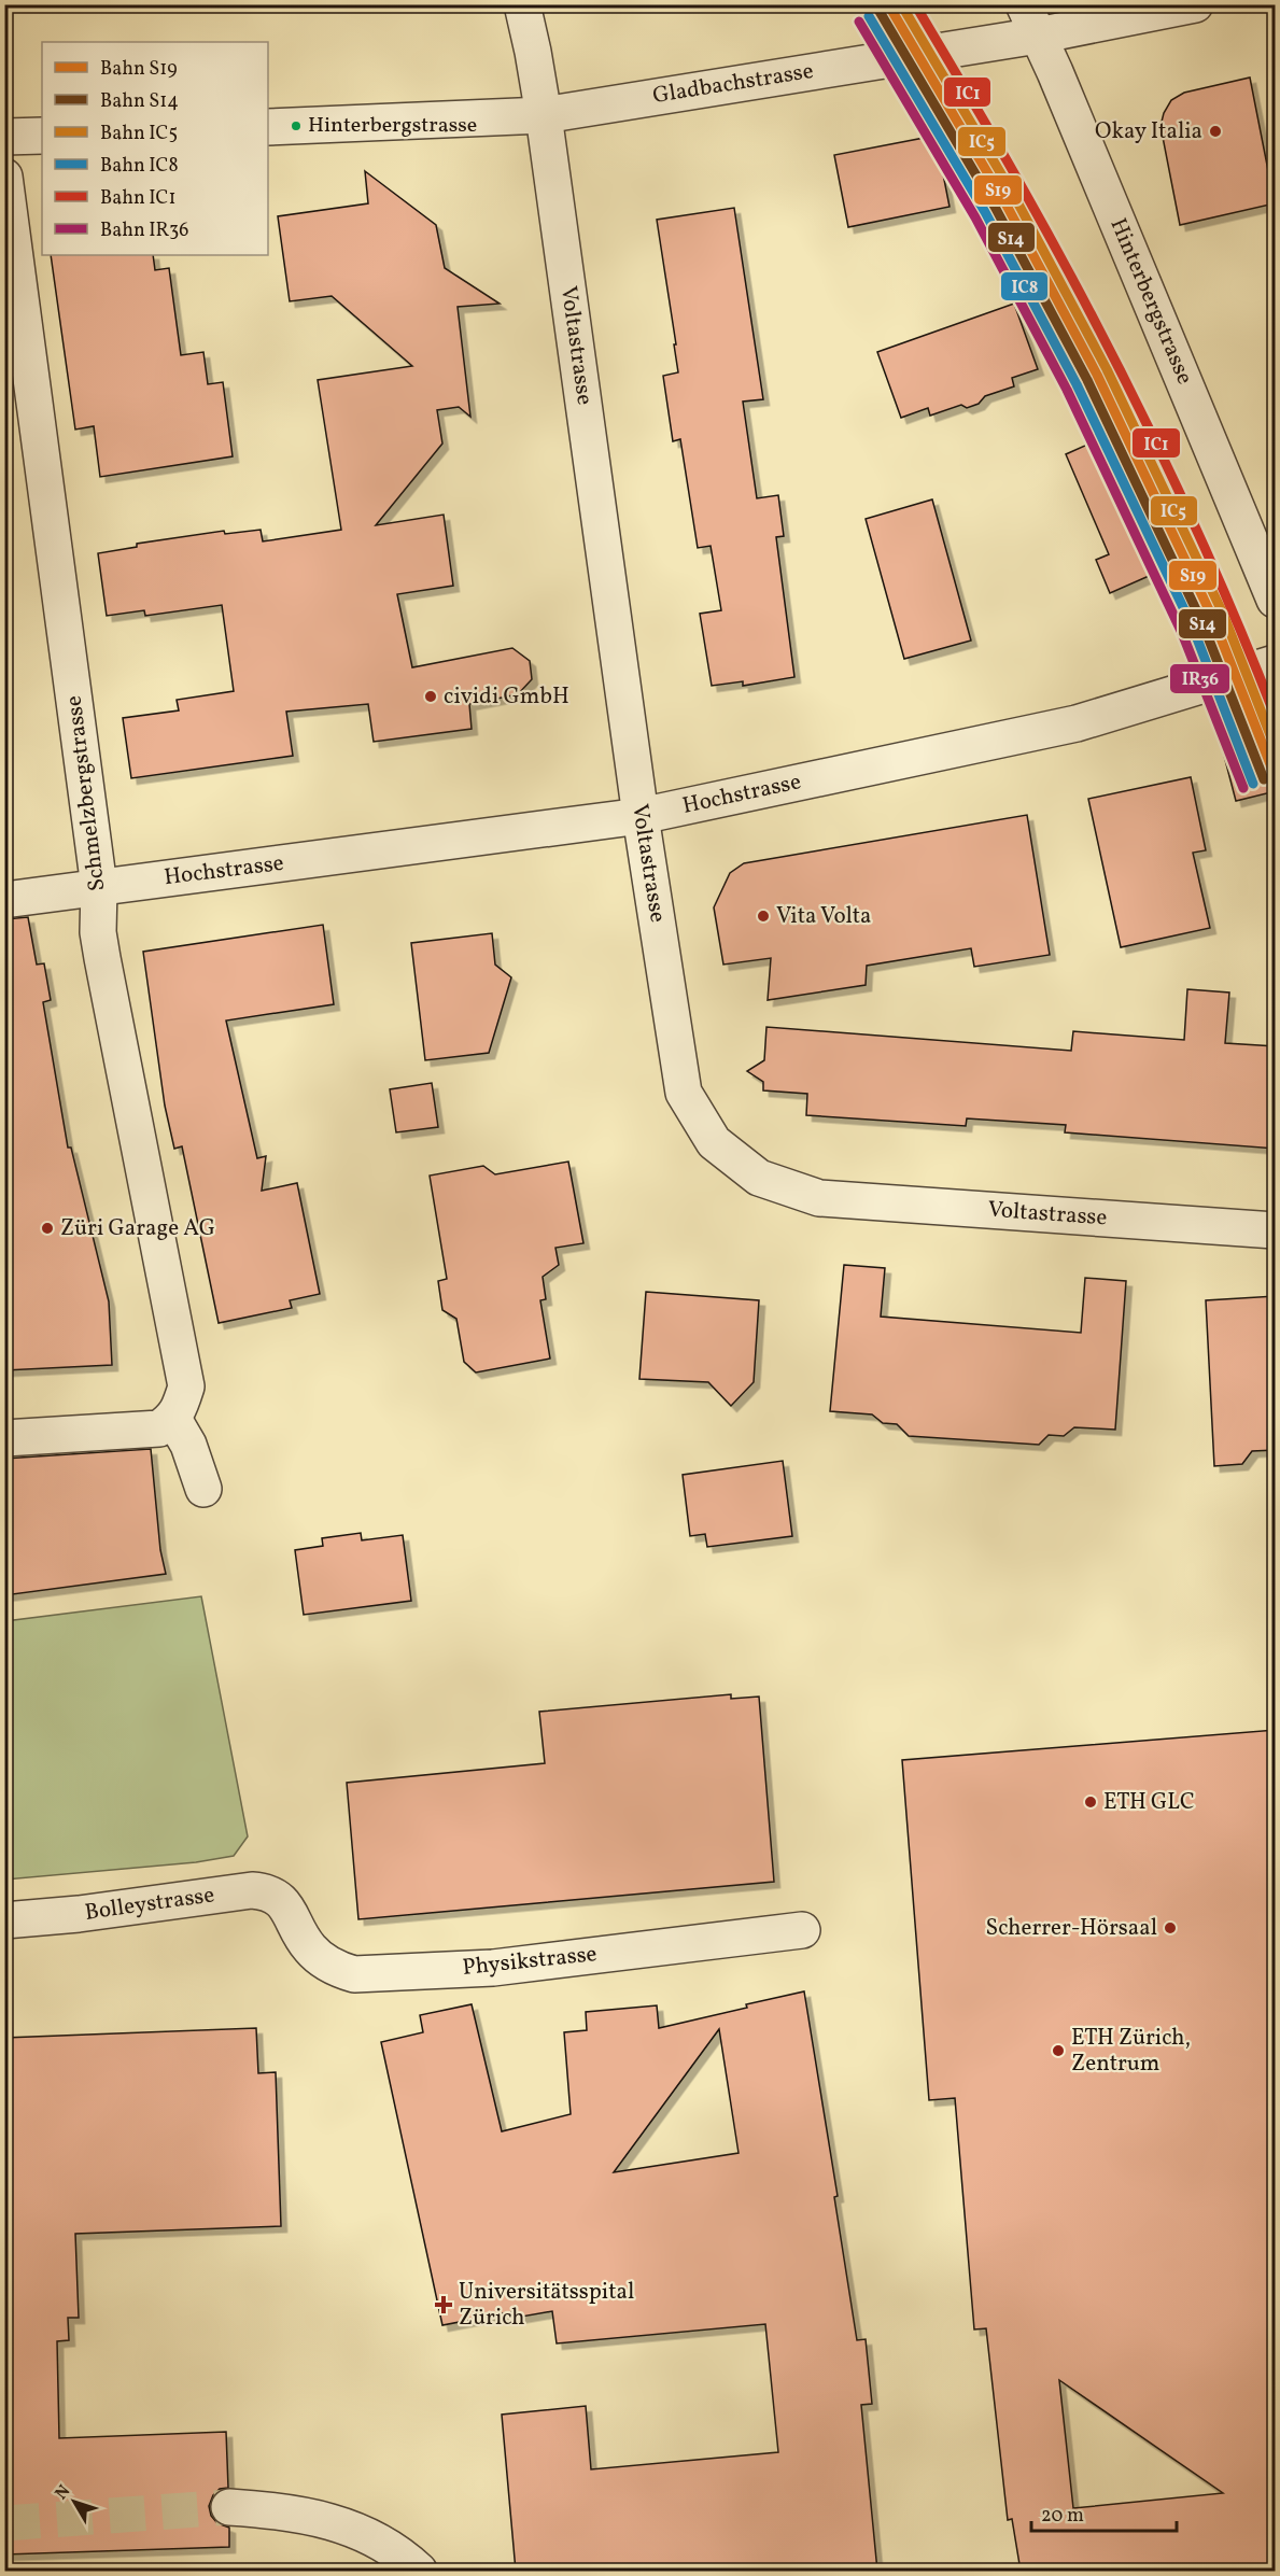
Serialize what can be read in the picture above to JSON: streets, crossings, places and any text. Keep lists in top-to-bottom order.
{
  "streets": {
    "street": [
      "Gladbachstrasse",
      "Hinterbergstrasse",
      "Voltastrasse",
      "Schmelzbergstrasse",
      "Hochstrasse",
      "Bolleystrasse",
      "Physikstrasse"
    ]
  },
  "crossings": [
    ["Gladbachstrasse", "Hinterbergstrasse"],
    ["Gladbachstrasse", "Voltastrasse"],
    ["Voltastrasse", "Hochstrasse"],
    ["Schmelzbergstrasse", "Hochstrasse"],
    ["Bolleystrasse", "Physikstrasse"]
  ],
  "places": {
    "other": [
      "Hinterbergstrasse",
      "Okay Italia",
      "cividi GmbH",
      "Vita Volta",
      "Züri Garage AG",
      "ETH GLC",
      "Scherrer-Hörsaal",
      "ETH Zürich, Zentrum"
    ],
    "health": ["Universitätsspital Zürich"]
  },
  "lines": [
    "rail line S19",
    "rail line IC5",
    "rail line IC1",
    "rail line S14",
    "rail line IC8",
    "rail line IR36"
  ],
  "legend": [
    "Bahn S19",
    "Bahn S14",
    "Bahn IC5",
    "Bahn IC8",
    "Bahn IC1",
    "Bahn IR36"
  ],
  "scale_bar": "20 m",
  "north": "top left"
}
